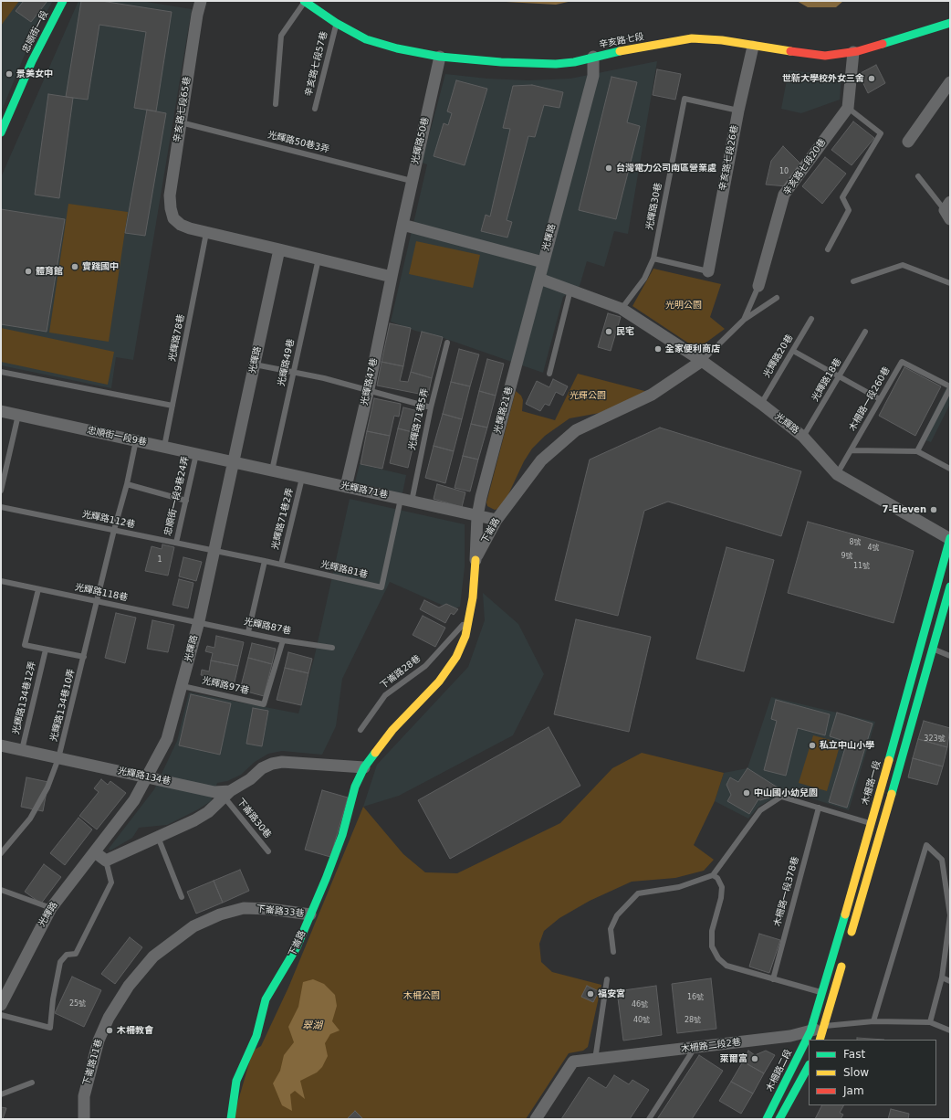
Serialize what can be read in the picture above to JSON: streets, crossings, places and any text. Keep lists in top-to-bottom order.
{
  "streets": {
    "main road": [
      "忠順街一段",
      "辛亥路七段",
      "下崙路",
      "木柵路一段",
      "木柵路二段"
    ],
    "street": [
      "辛亥路七段65巷",
      "光輝路50巷",
      "辛亥路七段26巷",
      "辛亥路七段20巷",
      "光輝路",
      "光輝路47巷",
      "光輝路21巷",
      "忠順街一段9巷",
      "光輝路71巷",
      "光輝路134巷",
      "下崙路33巷",
      "木柵路二段2巷",
      "下崙路11巷"
    ],
    "lane": [
      "辛亥路七段57巷",
      "光輝路50巷3弄",
      "光輝路30巷",
      "光輝路78巷",
      "光輝路20巷",
      "光輝路49巷",
      "光輝路18巷",
      "木柵路一段260巷",
      "光輝路71巷5弄",
      "忠順街一段9巷24弄",
      "光輝路71巷2弄",
      "光輝路112巷",
      "光輝路81巷",
      "光輝路118巷",
      "光輝路87巷",
      "下崙路28巷",
      "光輝路97巷",
      "光輝路134巷12弄",
      "光輝路134巷10弄",
      "下崙路30巷",
      "木柵路一段378巷"
    ]
  },
  "crossings": [
    ["辛亥路七段", "辛亥路七段57巷"],
    ["辛亥路七段", "光輝路50巷"],
    ["辛亥路七段", "辛亥路七段26巷"],
    ["辛亥路七段", "光輝路"],
    ["辛亥路七段65巷", "光輝路50巷3弄"],
    ["辛亥路七段65巷", "光輝路78巷"],
    ["光輝路50巷", "光輝路50巷3弄"],
    ["光輝路50巷", "光輝路"],
    ["辛亥路七段26巷", "光輝路30巷"],
    ["光輝路30巷", "光輝路"],
    ["光輝路", "光輝路20巷"],
    ["光輝路", "光輝路18巷"],
    ["光輝路", "木柵路一段260巷"],
    ["光輝路", "光輝路21巷"],
    ["光輝路", "忠順街一段9巷"],
    ["光輝路", "光輝路71巷"],
    ["光輝路", "光輝路112巷"],
    ["光輝路", "下崙路"],
    ["光輝路", "光輝路81巷"],
    ["光輝路", "光輝路118巷"],
    ["光輝路", "光輝路87巷"],
    ["光輝路", "光輝路97巷"],
    ["光輝路", "光輝路134巷"],
    ["光輝路", "木柵路一段"],
    ["光輝路78巷", "忠順街一段9巷"],
    ["光輝路49巷", "光輝路71巷"],
    ["光輝路47巷", "光輝路71巷"],
    ["光輝路21巷", "光輝路71巷"],
    ["光輝路21巷", "下崙路"],
    ["光輝路71巷5弄", "光輝路71巷"],
    ["光輝路71巷5弄", "光輝路81巷"],
    ["忠順街一段9巷", "光輝路71巷"],
    ["忠順街一段9巷", "忠順街一段9巷24弄"],
    ["忠順街一段9巷", "光輝路134巷10弄"],
    ["光輝路71巷", "光輝路71巷2弄"],
    ["光輝路71巷", "下崙路"],
    ["光輝路71巷", "光輝路81巷"],
    ["忠順街一段9巷24弄", "光輝路112巷"],
    ["光輝路71巷2弄", "光輝路81巷"],
    ["光輝路112巷", "光輝路81巷"],
    ["光輝路112巷", "光輝路134巷10弄"],
    ["下崙路", "下崙路28巷"],
    ["下崙路", "下崙路33巷"],
    ["光輝路118巷", "光輝路87巷"],
    ["光輝路118巷", "光輝路134巷10弄"],
    ["光輝路87巷", "光輝路97巷"],
    ["光輝路134巷12弄", "光輝路134巷"],
    ["光輝路134巷10弄", "光輝路134巷"],
    ["光輝路134巷", "下崙路30巷"],
    ["木柵路一段", "木柵路二段2巷"],
    ["木柵路一段", "木柵路二段"],
    ["下崙路33巷", "下崙路11巷"],
    ["木柵路二段2巷", "木柵路二段"]
  ],
  "water": ["翠湖"],
  "parks": ["光明公園", "光輝公園", "木柵公園"],
  "places": [
    "景美女中",
    "世新大學校外女三舍",
    "台灣電力公司南區營業處",
    "實踐國中",
    "體育館",
    "民宅",
    "全家便利商店",
    "7-Eleven",
    "私立中山小學",
    "中山國小幼兒園",
    "福安宮",
    "木柵教會",
    "萊爾富"
  ],
  "house_numbers": [
    "10",
    "8號",
    "4號",
    "9號",
    "1",
    "11號",
    "323號",
    "16號",
    "25號",
    "46號",
    "40號",
    "28號"
  ],
  "legend": ["Fast", "Slow", "Jam"]
}
